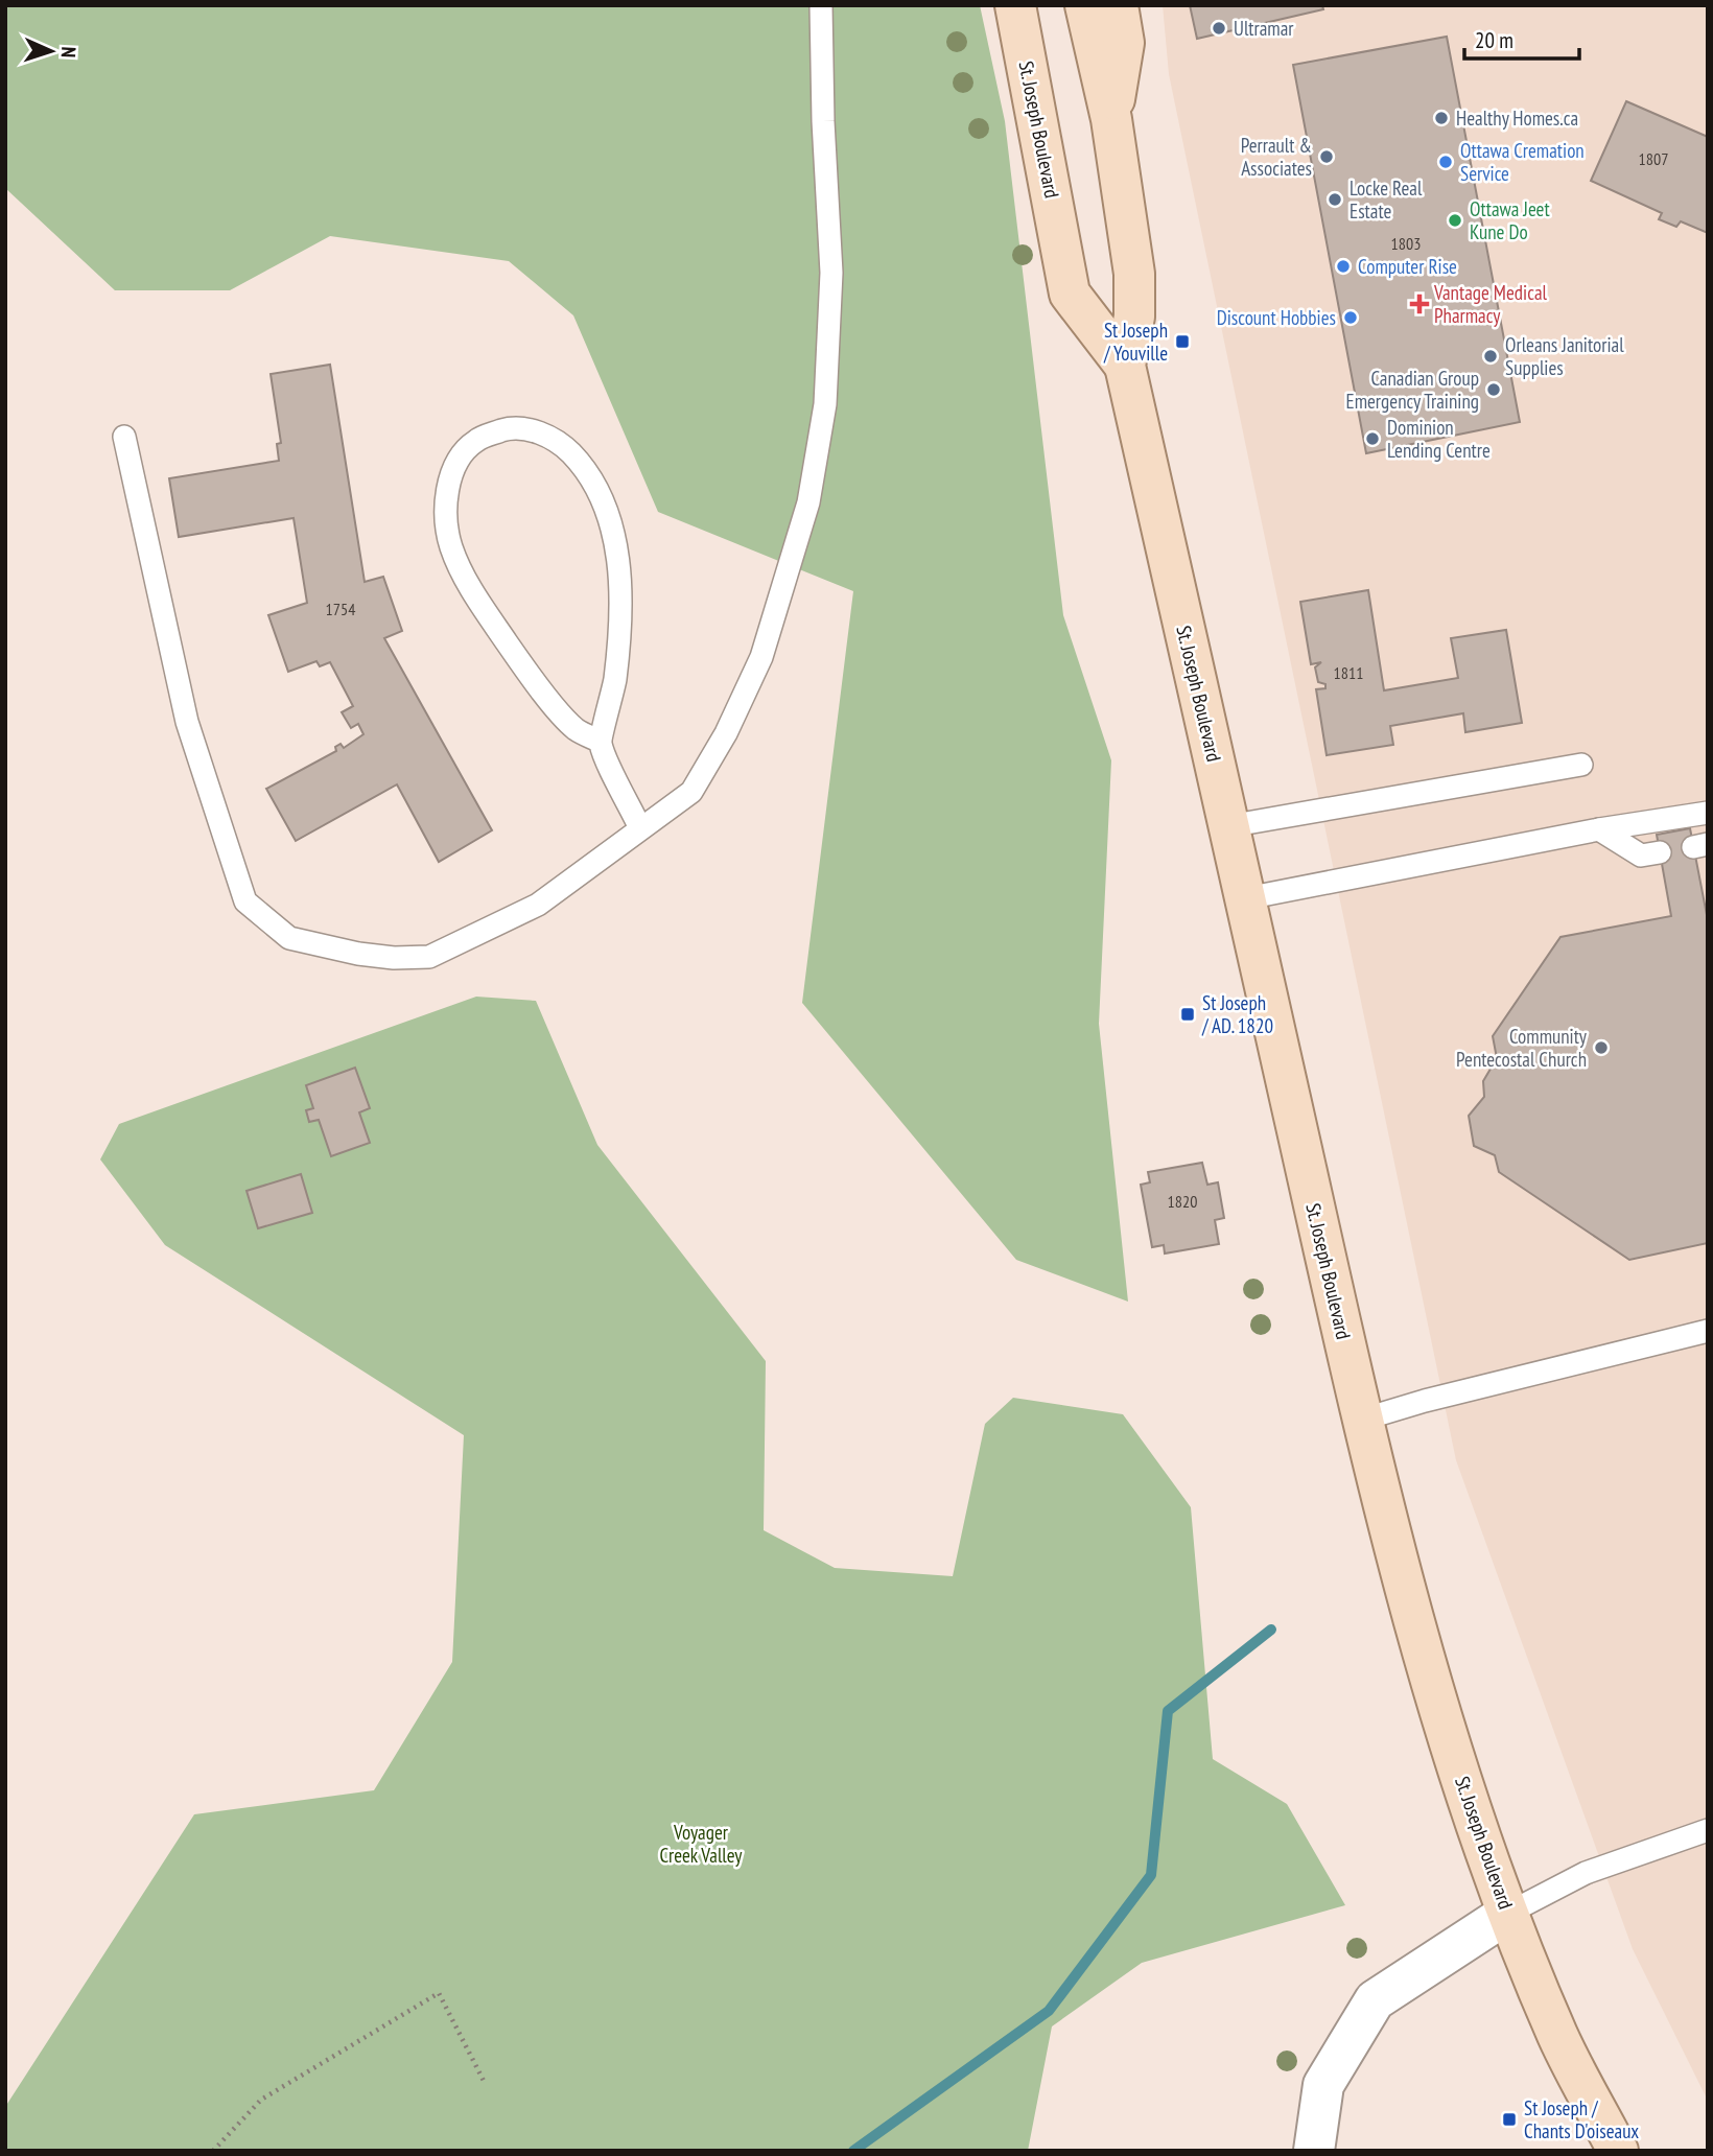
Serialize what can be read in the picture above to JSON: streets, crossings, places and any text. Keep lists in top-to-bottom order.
{
  "streets": {
    "main road": ["St. Joseph Boulevard"]
  },
  "parks": ["Voyager Creek Valley"],
  "places": {
    "other": [
      "Ultramar",
      "Healthy Homes.ca",
      "Perrault & Associates",
      "Ottawa Cremation Service",
      "Locke Real Estate",
      "Ottawa Jeet Kune Do",
      "Computer Rise",
      "Discount Hobbies",
      "Orleans Janitorial Supplies",
      "Canadian Group Emergency Training",
      "Dominion Lending Centre",
      "Community Pentecostal Church"
    ],
    "health": ["Vantage Medical Pharmacy"],
    "transit": ["St Joseph / Youville", "St Joseph / AD. 1820", "St Joseph / Chants D'oiseaux"]
  },
  "house_numbers": [
    "1807",
    "1803",
    "1754",
    "1811",
    "1820"
  ],
  "scale_bar": "20 m",
  "north": "right"
}
